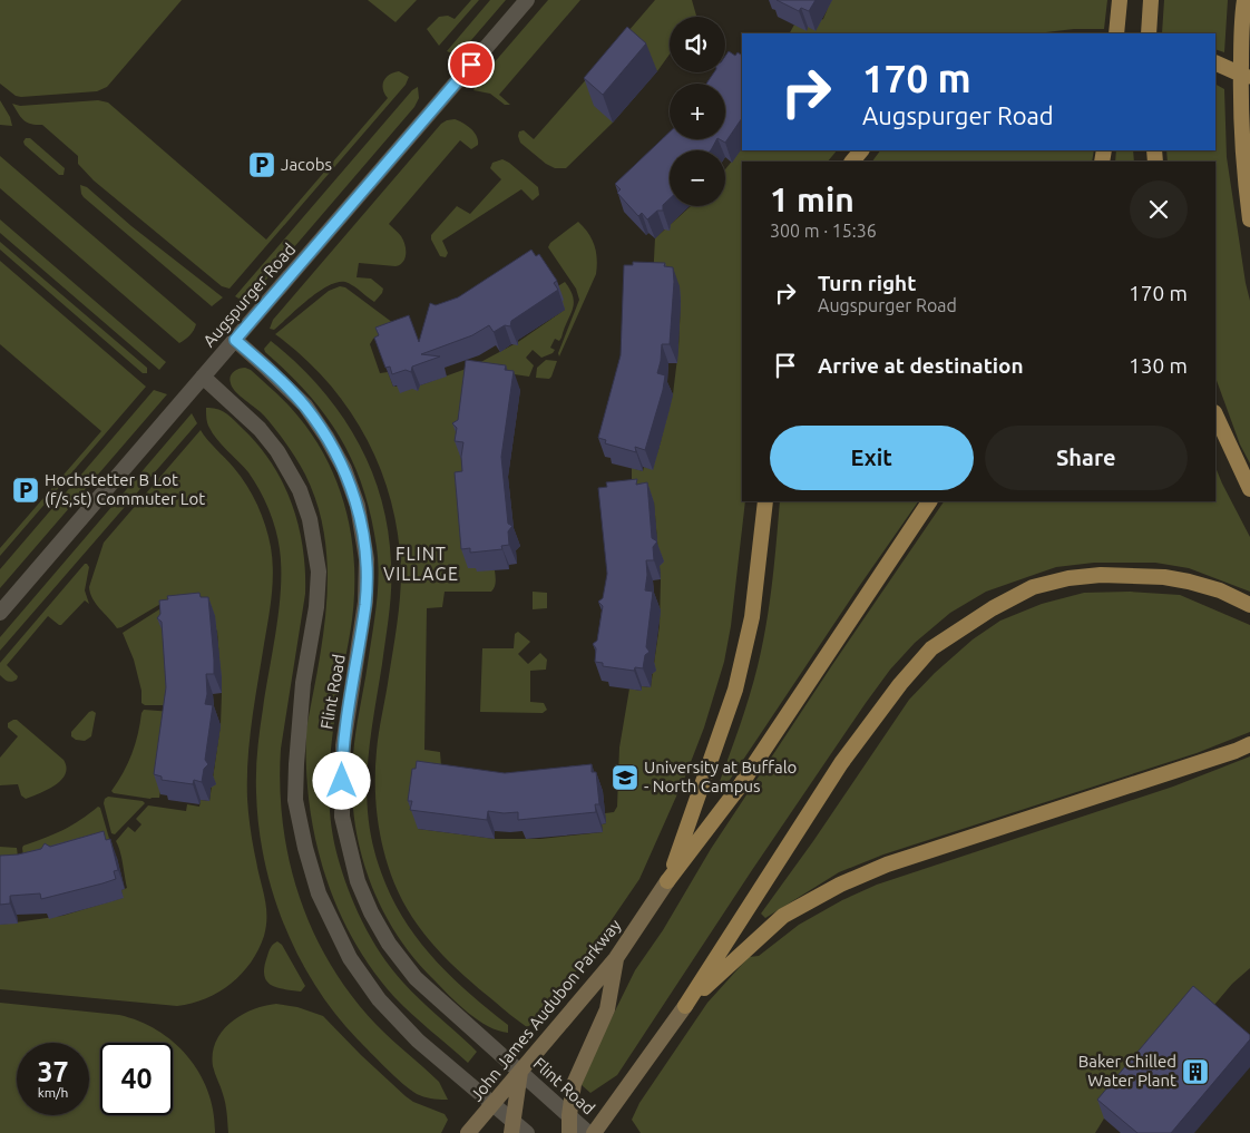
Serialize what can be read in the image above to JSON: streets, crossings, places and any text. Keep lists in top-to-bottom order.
{
  "streets": {
    "main road": ["John James Audubon Parkway"],
    "street": ["Augspurger Road", "Flint Road"]
  },
  "crossings": [
    ["Augspurger Road", "Flint Road"],
    ["Flint Road", "John James Audubon Parkway"]
  ],
  "districts": ["FLINT VILLAGE"],
  "places": {
    "parking": ["Jacobs", "Hochstetter B Lot (f/s,st) Commuter Lot"],
    "school or university": ["University at Buffalo - North Campus"],
    "building": ["Baker Chilled Water Plant"]
  },
  "page": {
    "map_buttons": ["+", "−"],
    "turn": ["170 m", "Augspurger Road"],
    "heading": ["1 min", "300 m · 15:36"],
    "list": [
      {
        "name": "Turn right",
        "note": "Augspurger Road",
        "value": "170 m"
      },
      {
        "name": "Arrive at destination",
        "value": "130 m"
      }
    ],
    "buttons": ["Exit", "Share"],
    "speed": "37 km/h",
    "limit": "40"
  }
}
